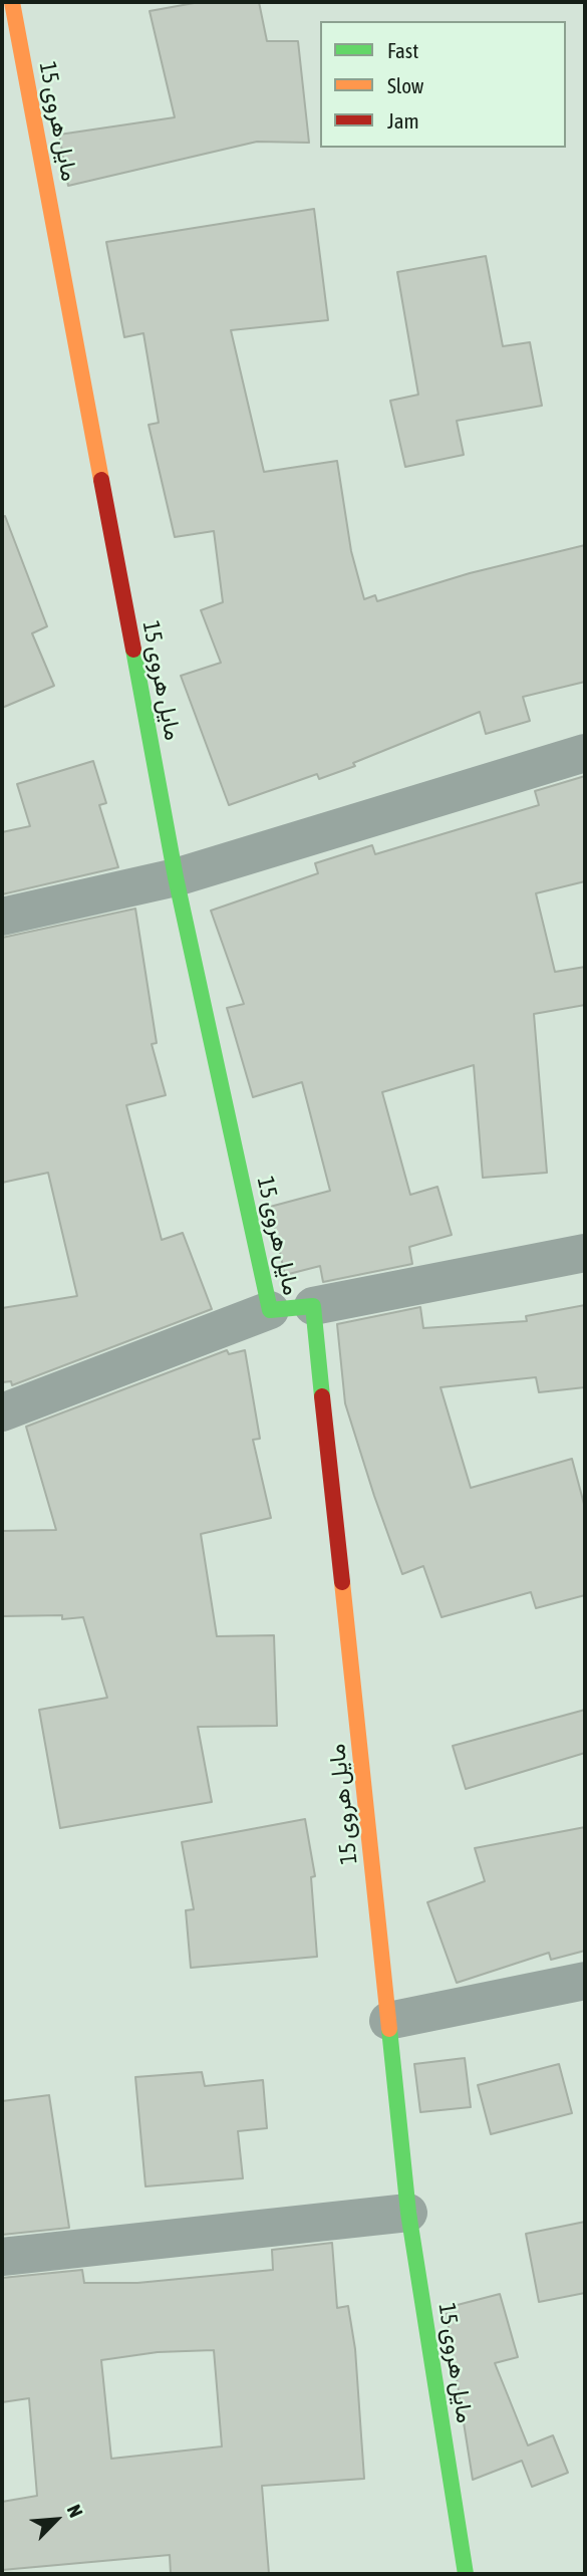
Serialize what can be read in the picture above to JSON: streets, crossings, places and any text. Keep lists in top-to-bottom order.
{
  "streets": {
    "street": ["مایل هروی 15"]
  },
  "legend": ["Fast", "Slow", "Jam"],
  "north": "top right"
}
